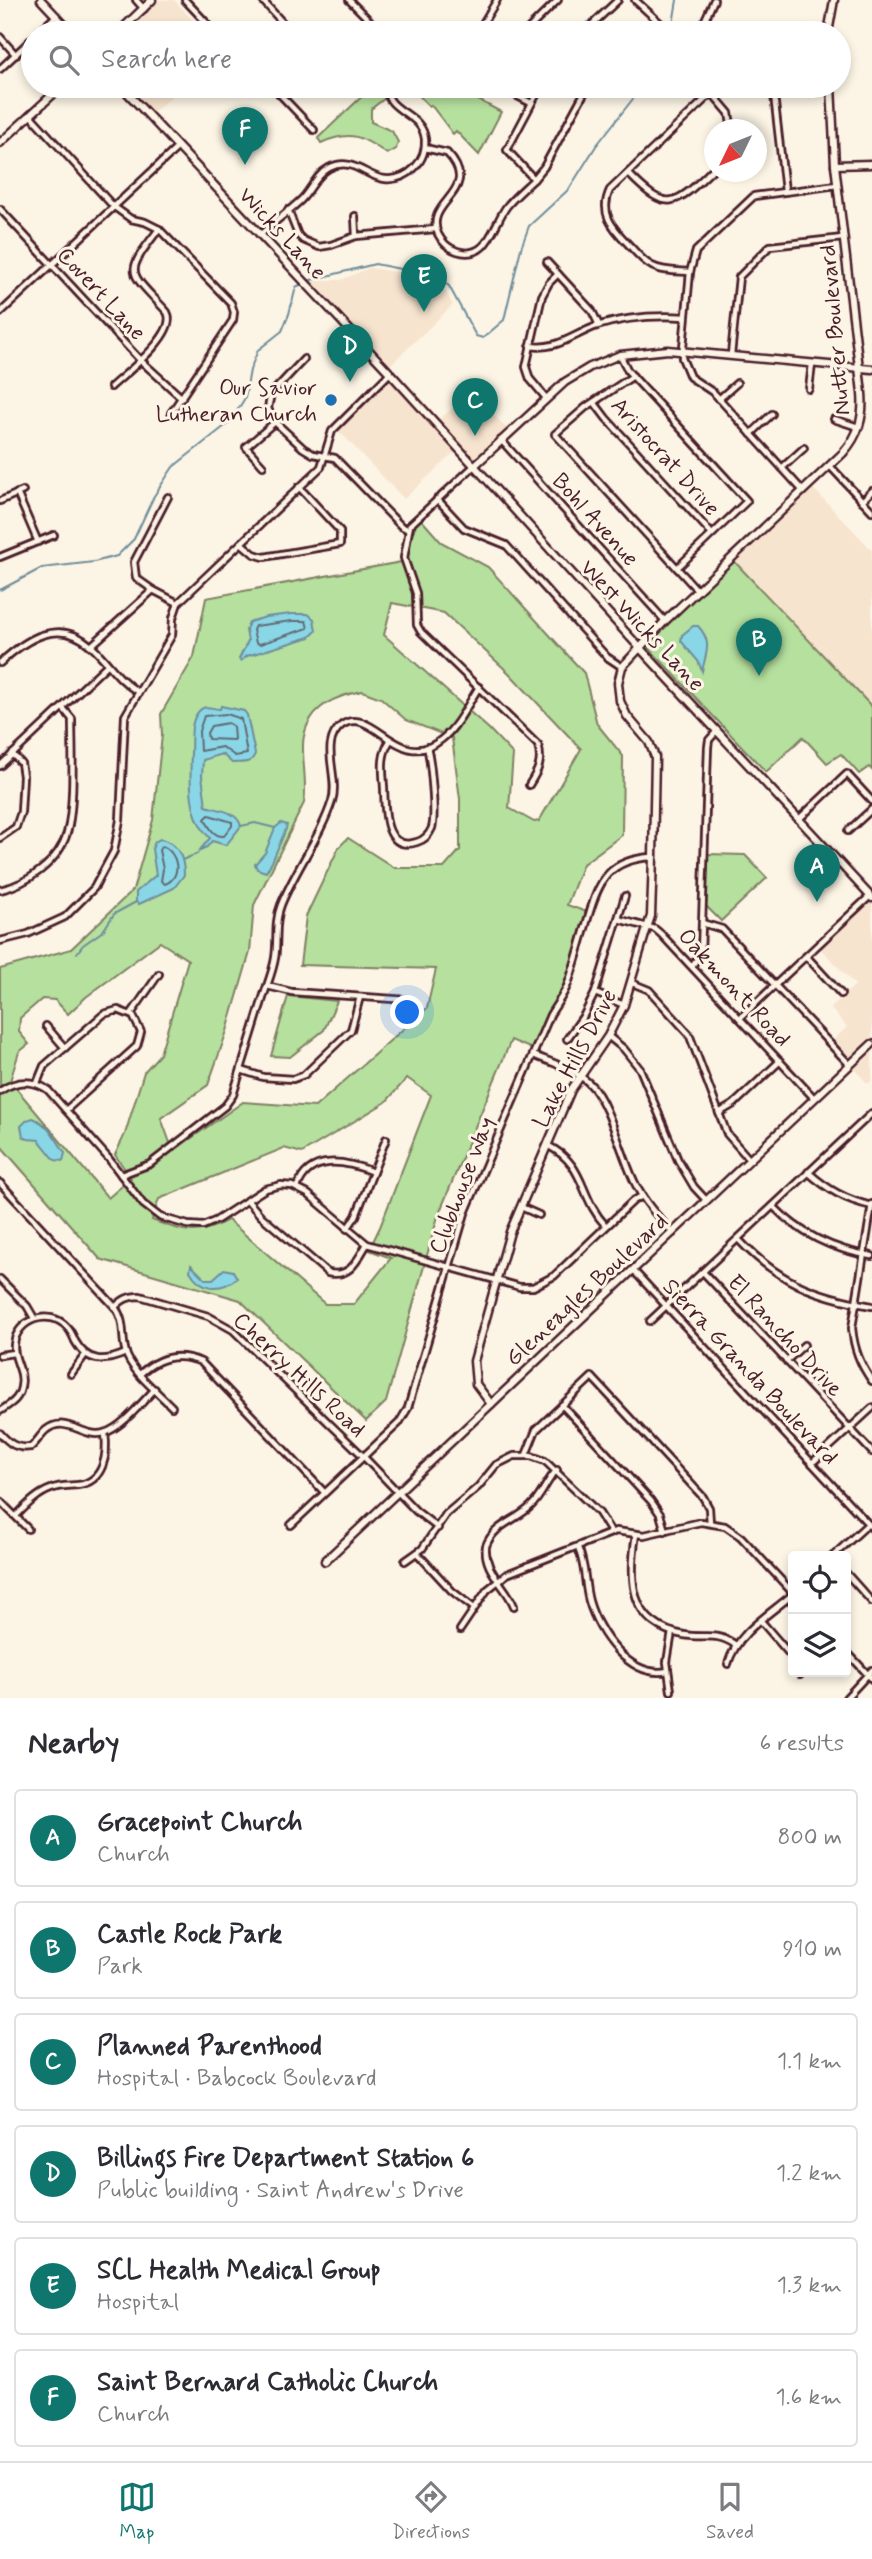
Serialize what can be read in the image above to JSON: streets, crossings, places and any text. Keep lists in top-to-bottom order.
{
  "streets": {
    "street": [
      "Wicks Lane",
      "Covert Lane",
      "Nutter Boulevard",
      "Aristocrat Drive",
      "Bohl Avenue",
      "West Wicks Lane",
      "Oakmont Road",
      "Lake Hills Drive",
      "Clubhouse Way",
      "Gleneagles Boulevard",
      "El Rancho Drive",
      "Sierra Granda Boulevard",
      "Cherry Hills Road"
    ]
  },
  "crossings": [
    ["Wicks Lane", "West Wicks Lane"],
    ["Nutter Boulevard", "Bohl Avenue"],
    ["Nutter Boulevard", "West Wicks Lane"],
    ["Oakmont Road", "Lake Hills Drive"],
    ["Oakmont Road", "Gleneagles Boulevard"],
    ["Lake Hills Drive", "Clubhouse Way"],
    ["Lake Hills Drive", "Gleneagles Boulevard"],
    ["Clubhouse Way", "Cherry Hills Road"],
    ["Gleneagles Boulevard", "Sierra Granda Boulevard"],
    ["Gleneagles Boulevard", "Cherry Hills Road"]
  ],
  "places": ["Our Savior Lutheran Church"],
  "north": "bottom left",
  "page": {
    "search": "Search here",
    "pins": [
      "F",
      "E",
      "D",
      "C",
      "B",
      "A"
    ],
    "heading": ["Nearby", "6 results"],
    "list": [
      {
        "mark": "A",
        "name": "Gracepoint Church",
        "note": "Church",
        "value": "800 m"
      },
      {
        "mark": "B",
        "name": "Castle Rock Park",
        "note": "Park",
        "value": "910 m"
      },
      {
        "mark": "C",
        "name": "Planned Parenthood",
        "note": "Hospital · Babcock Boulevard",
        "value": "1.1 km"
      },
      {
        "mark": "D",
        "name": "Billings Fire Department Station 6",
        "note": "Public building · Saint Andrew's Drive",
        "value": "1.2 km"
      },
      {
        "mark": "E",
        "name": "SCL Health Medical Group",
        "note": "Hospital",
        "value": "1.3 km"
      },
      {
        "mark": "F",
        "name": "Saint Bernard Catholic Church",
        "note": "Church",
        "value": "1.6 km"
      }
    ],
    "nav": ["Map", "Directions", "Saved"]
  }
}
